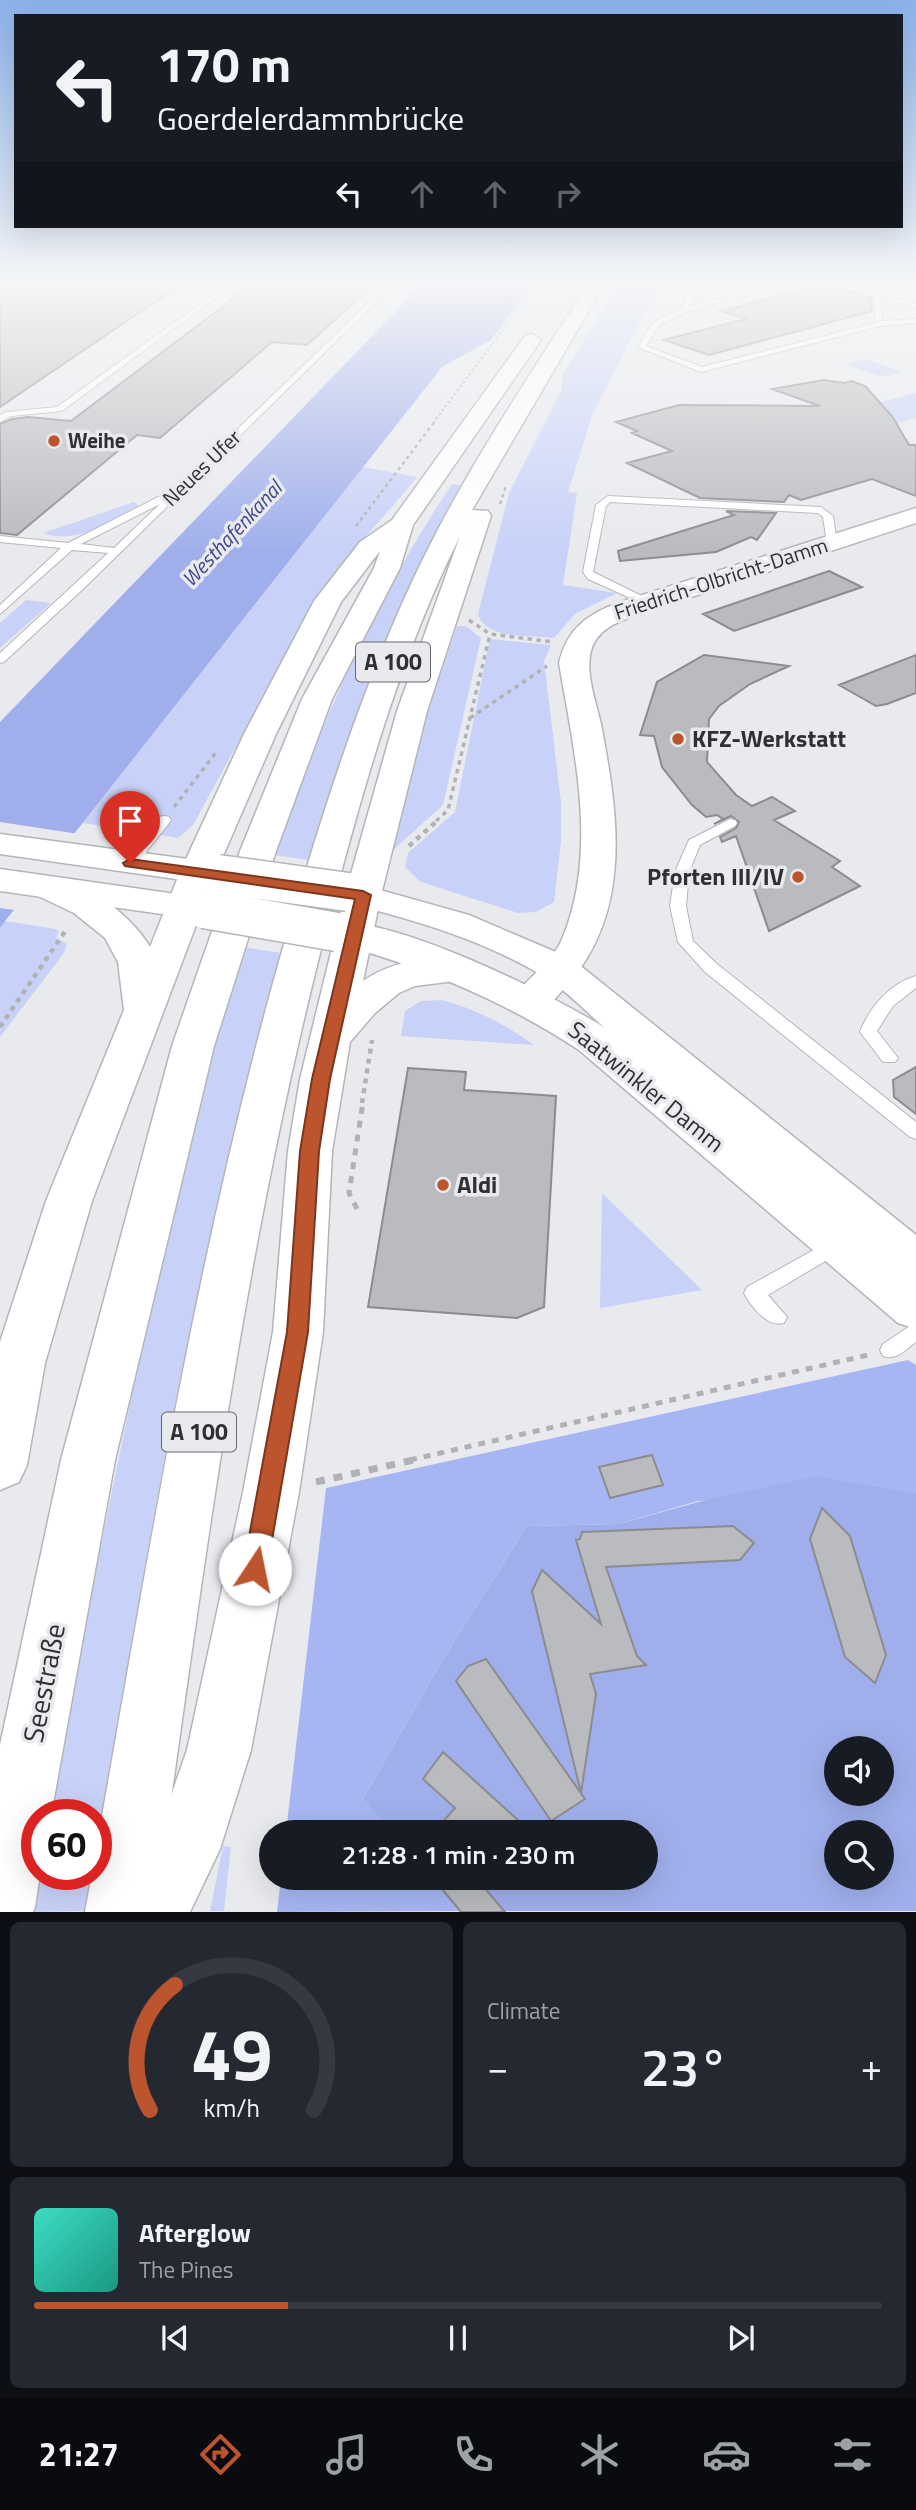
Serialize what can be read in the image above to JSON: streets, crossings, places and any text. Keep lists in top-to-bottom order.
{
  "streets": {
    "main road": [
      "Friedrich-Olbricht-Damm",
      "A 100",
      "Saatwinkler Damm",
      "Seestraße"
    ],
    "lane": ["Neues Ufer"]
  },
  "crossings": [
    ["A 100", "Seestraße"]
  ],
  "water": ["Westhafenkanal"],
  "places": [
    "Weihe",
    "KFZ-Werkstatt",
    "Pforten III/IV",
    "Aldi"
  ],
  "page": {
    "turn": ["170 m", "Goerdelerdammbrücke"],
    "limit": "60",
    "trip": "21:28 · 1 min · 230 m",
    "tile": "Climate",
    "heat": ["−", "23°", "+"],
    "song": ["Afterglow", "The Pines"],
    "tabs": "21:27",
    "gauge": ["49", "km/h"]
  }
}
